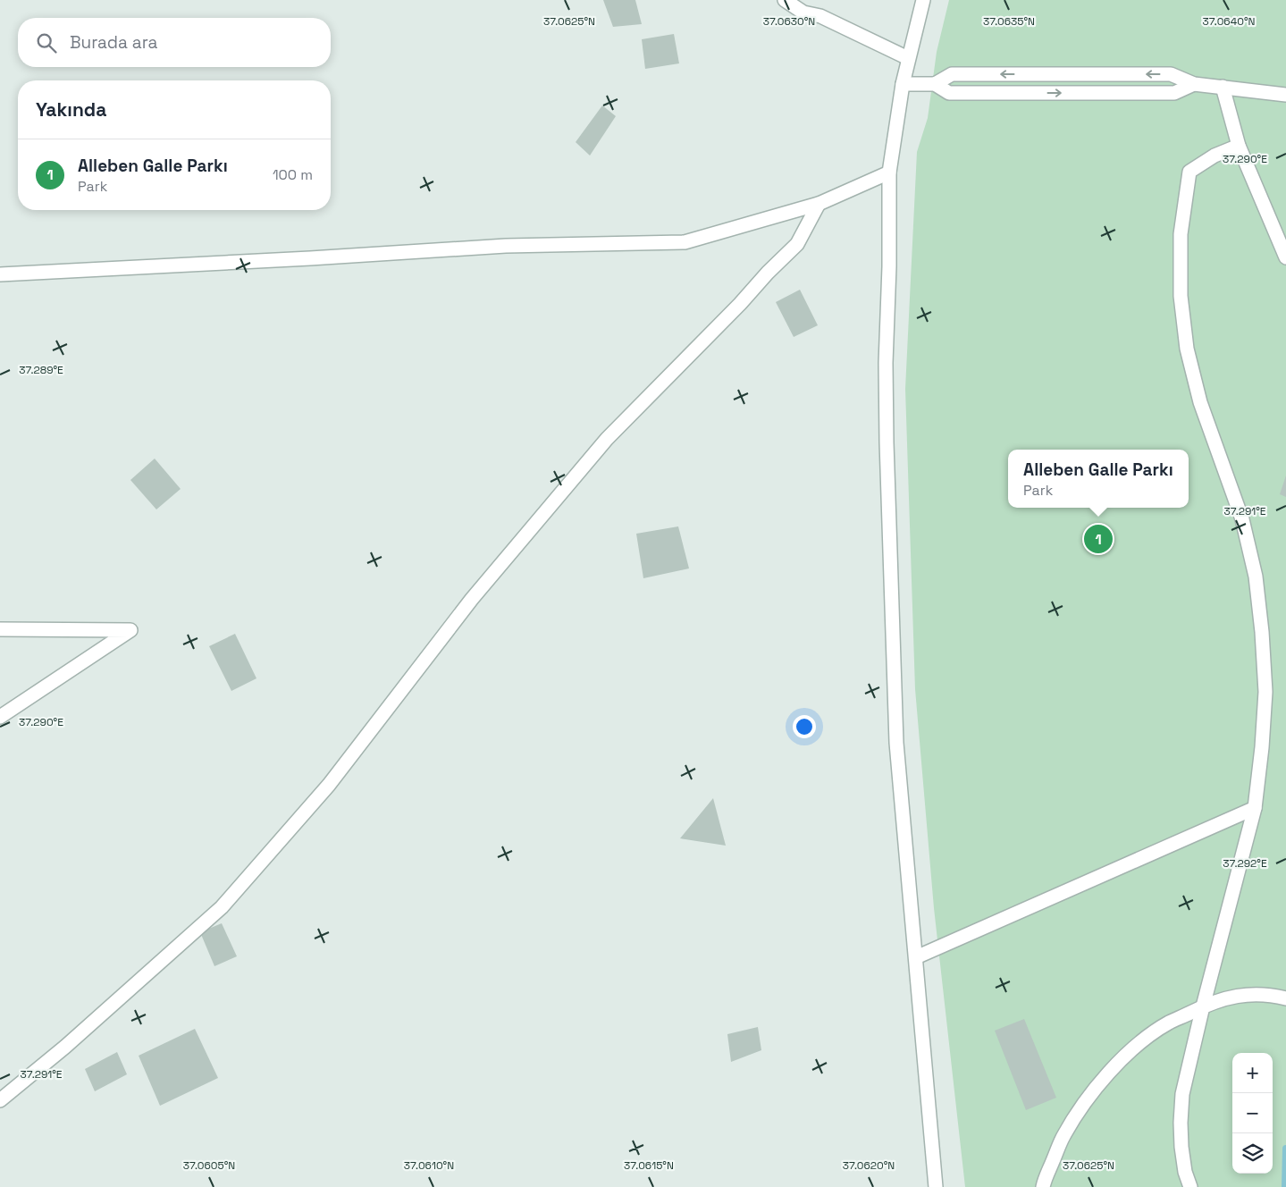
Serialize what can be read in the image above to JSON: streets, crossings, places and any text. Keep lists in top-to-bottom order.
{
  "page": {
    "search": "Burada ara",
    "heading": "Yakında",
    "list": [
      {
        "mark": "1",
        "name": "Alleben Galle Parkı",
        "note": "Park",
        "value": "100 m"
      }
    ],
    "popup": ["Alleben Galle Parkı", "Park"],
    "pins": "1",
    "map_buttons": ["+", "−"]
  },
  "coordinates": [
    "37.0625°N",
    "37.0630°N",
    "37.0635°N",
    "37.0640°N",
    "37.290°E",
    "37.289°E",
    "37.291°E",
    "37.292°E",
    "37.0605°N",
    "37.0610°N",
    "37.0615°N",
    "37.0620°N"
  ]
}
